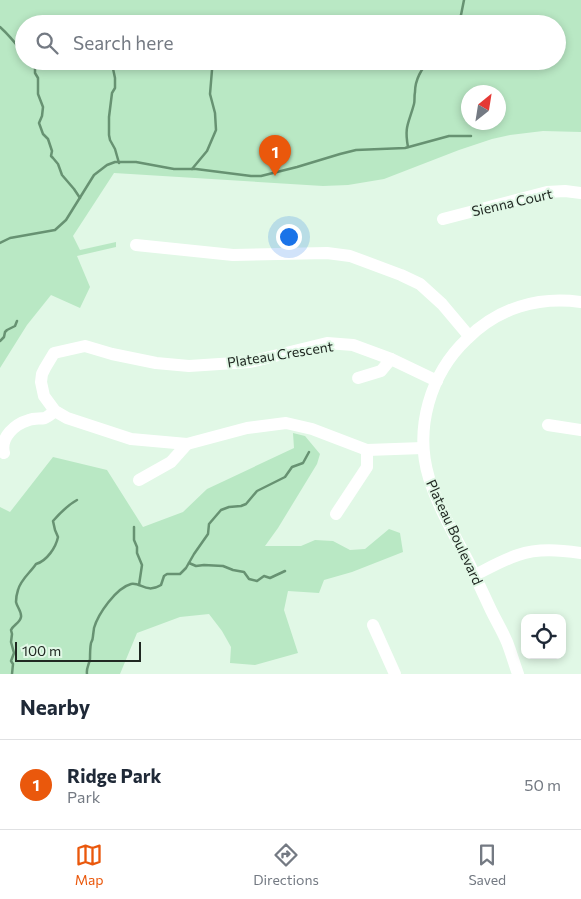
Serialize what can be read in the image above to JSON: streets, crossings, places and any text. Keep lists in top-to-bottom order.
{
  "streets": {
    "street": ["Sienna Court", "Plateau Crescent", "Plateau Boulevard"]
  },
  "crossings": [
    ["Plateau Crescent", "Plateau Boulevard"]
  ],
  "scale_bar": "100 m",
  "north": "top right",
  "page": {
    "search": "Search here",
    "pins": "1",
    "scale": "100 m",
    "heading": "Nearby",
    "list": [
      {
        "mark": "1",
        "name": "Ridge Park",
        "note": "Park",
        "value": "50 m"
      }
    ],
    "nav": ["Map", "Directions", "Saved"]
  }
}
